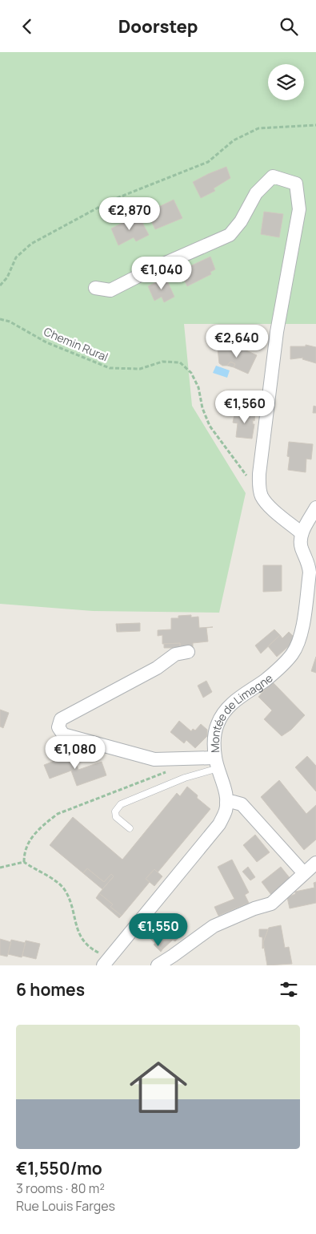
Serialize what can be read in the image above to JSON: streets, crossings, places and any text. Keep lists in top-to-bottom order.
{
  "streets": {
    "street": ["Montée de Limagne"],
    "path": ["Chemin Rural"]
  },
  "page": {
    "header": "Doorstep",
    "price": [
      "€2,870",
      "€1,040",
      "€2,640",
      "€1,560",
      "€1,080",
      "€1,550"
    ],
    "heading": "6 homes",
    "list": [
      {
        "name": "€1,550/mo",
        "note": "3 rooms · 80 m² · Rue Louis Farges"
      }
    ]
  }
}
